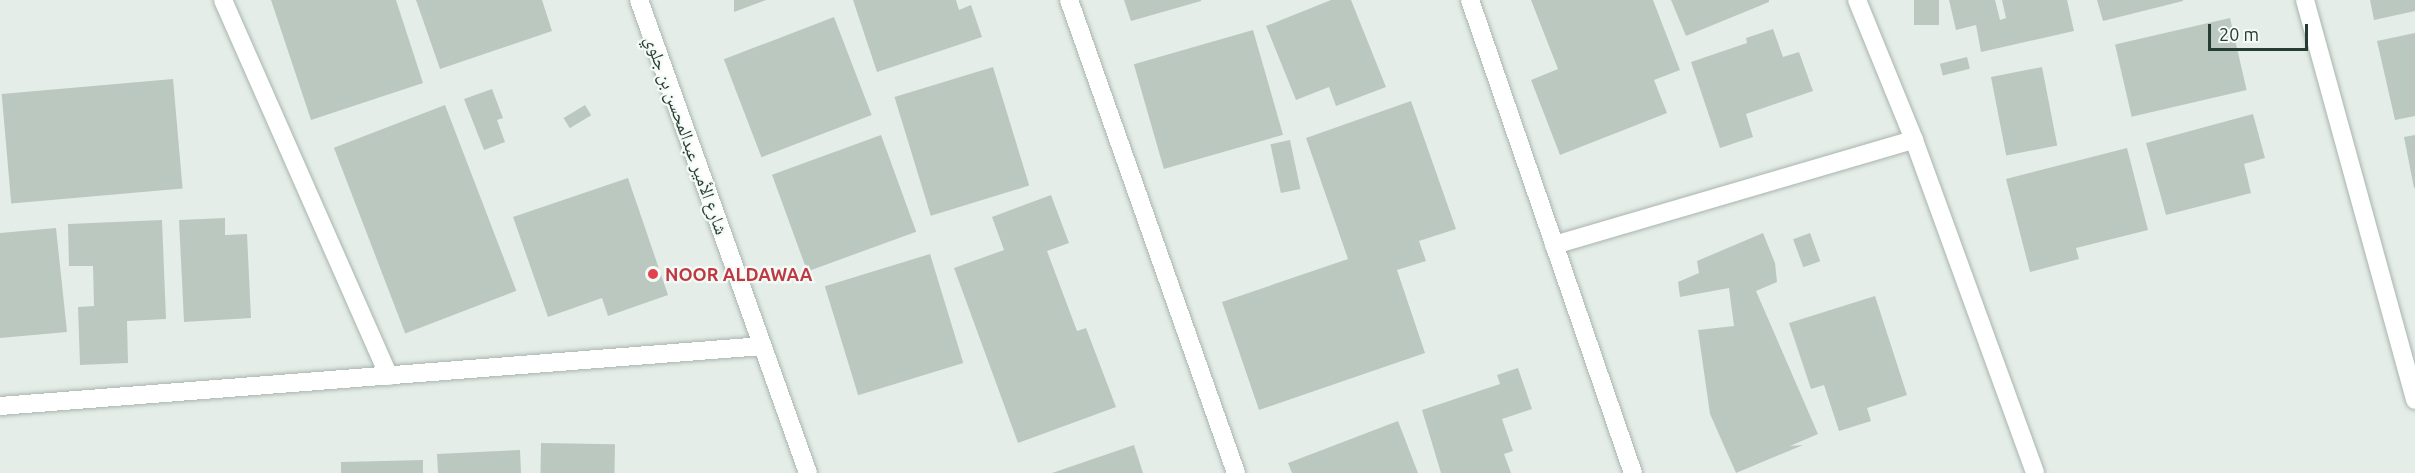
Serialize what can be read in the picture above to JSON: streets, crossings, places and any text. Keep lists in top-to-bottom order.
{
  "streets": {
    "street": ["شارع الأمير عبدالمحسن بن جلوي"]
  },
  "places": ["NOOR ALDAWAA"],
  "scale_bar": "20 m"
}
